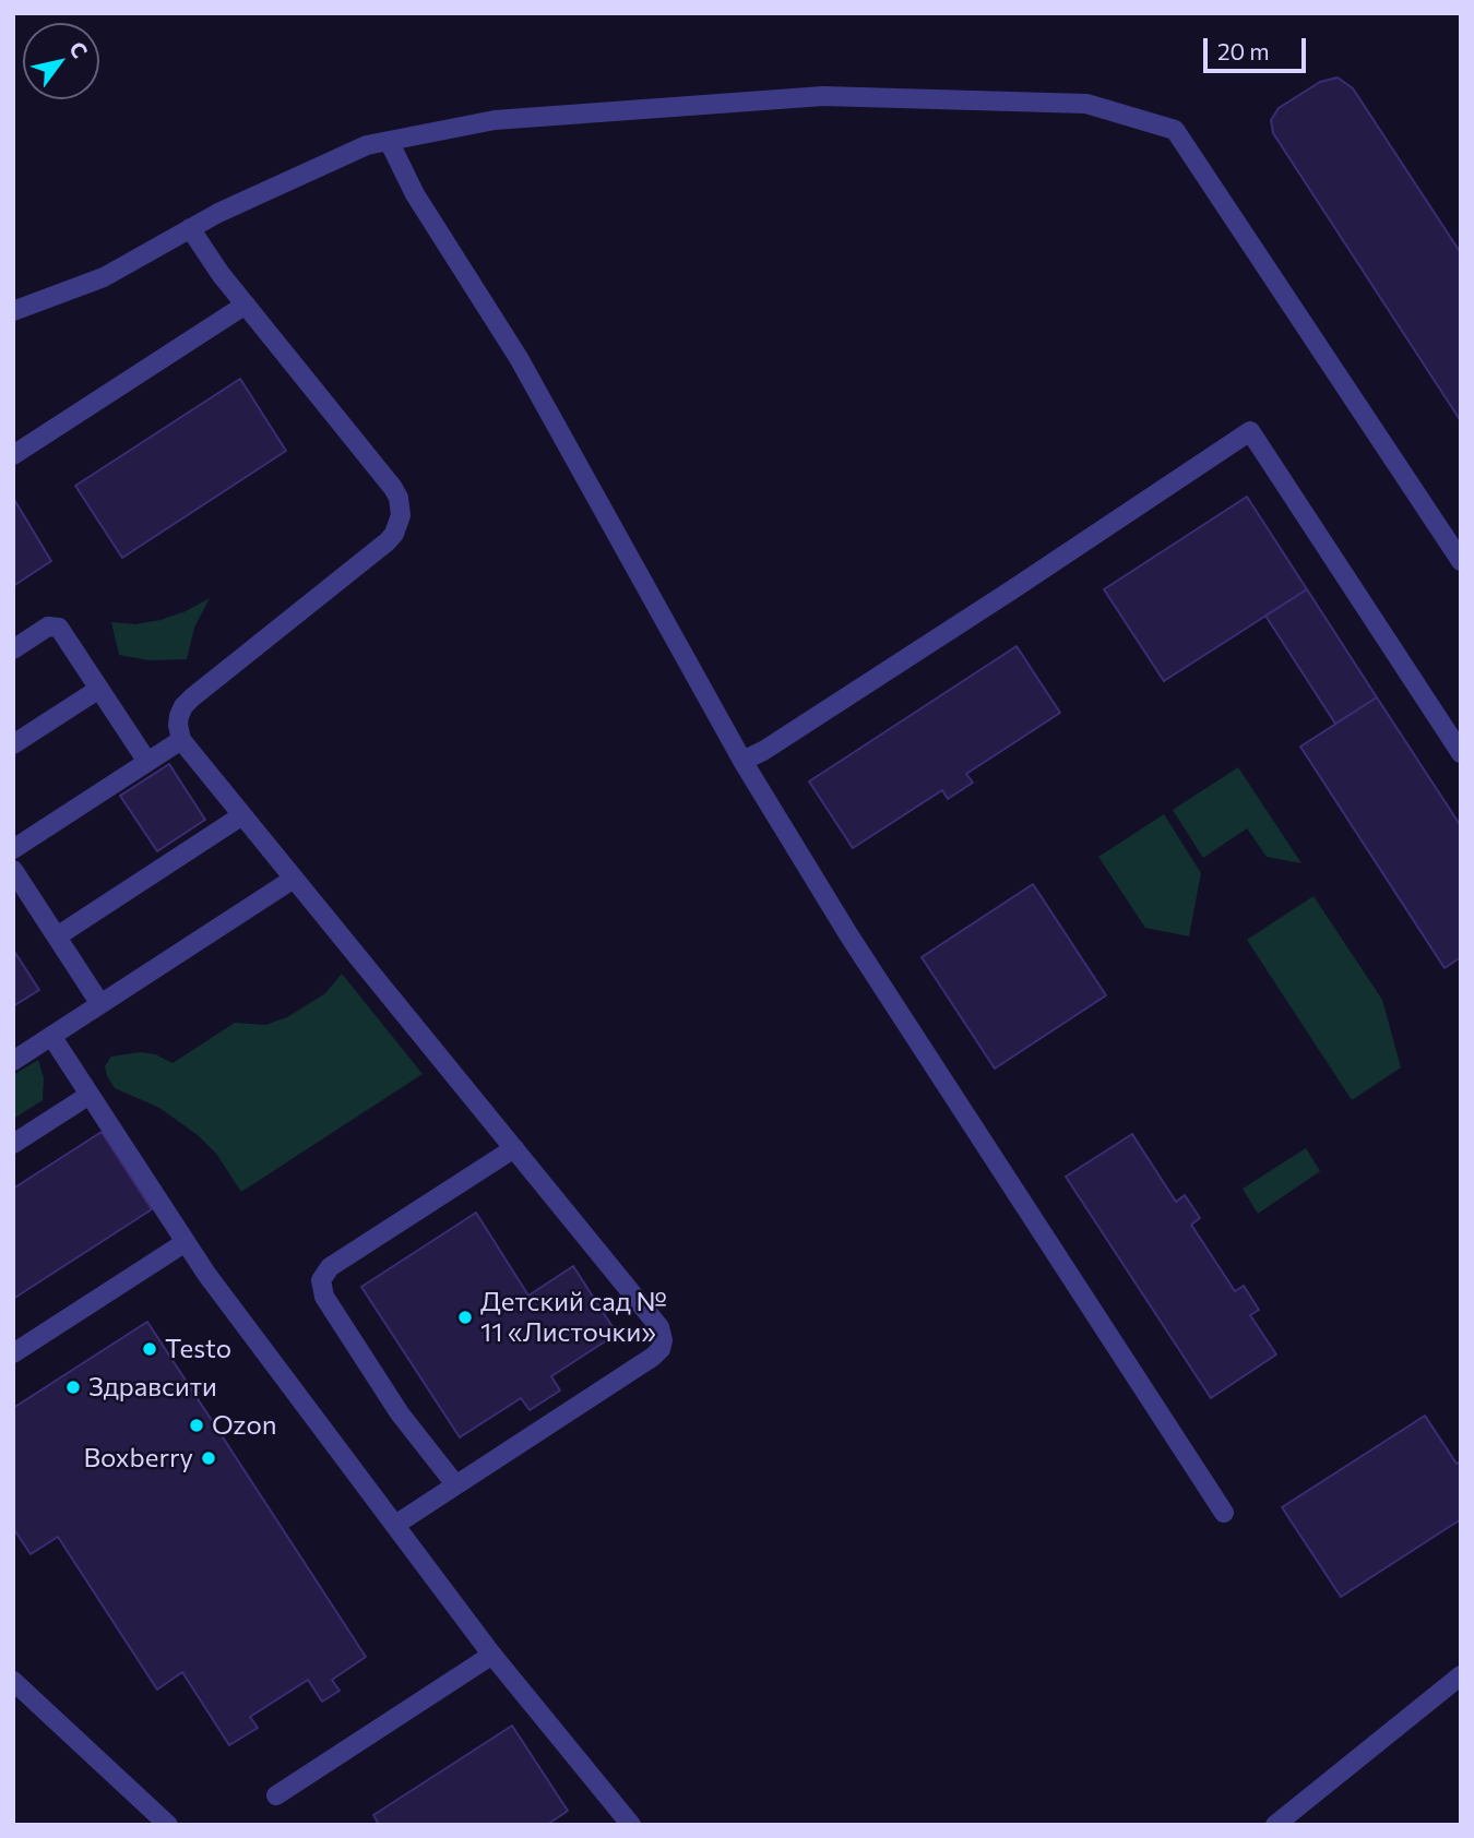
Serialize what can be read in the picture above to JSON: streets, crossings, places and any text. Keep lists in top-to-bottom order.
{
  "places": [
    "Детский сад № 11 «Листочки»",
    "Testo",
    "Здравсити",
    "Ozon",
    "Boxberry"
  ],
  "scale_bar": "20 m",
  "north": "top right"
}
